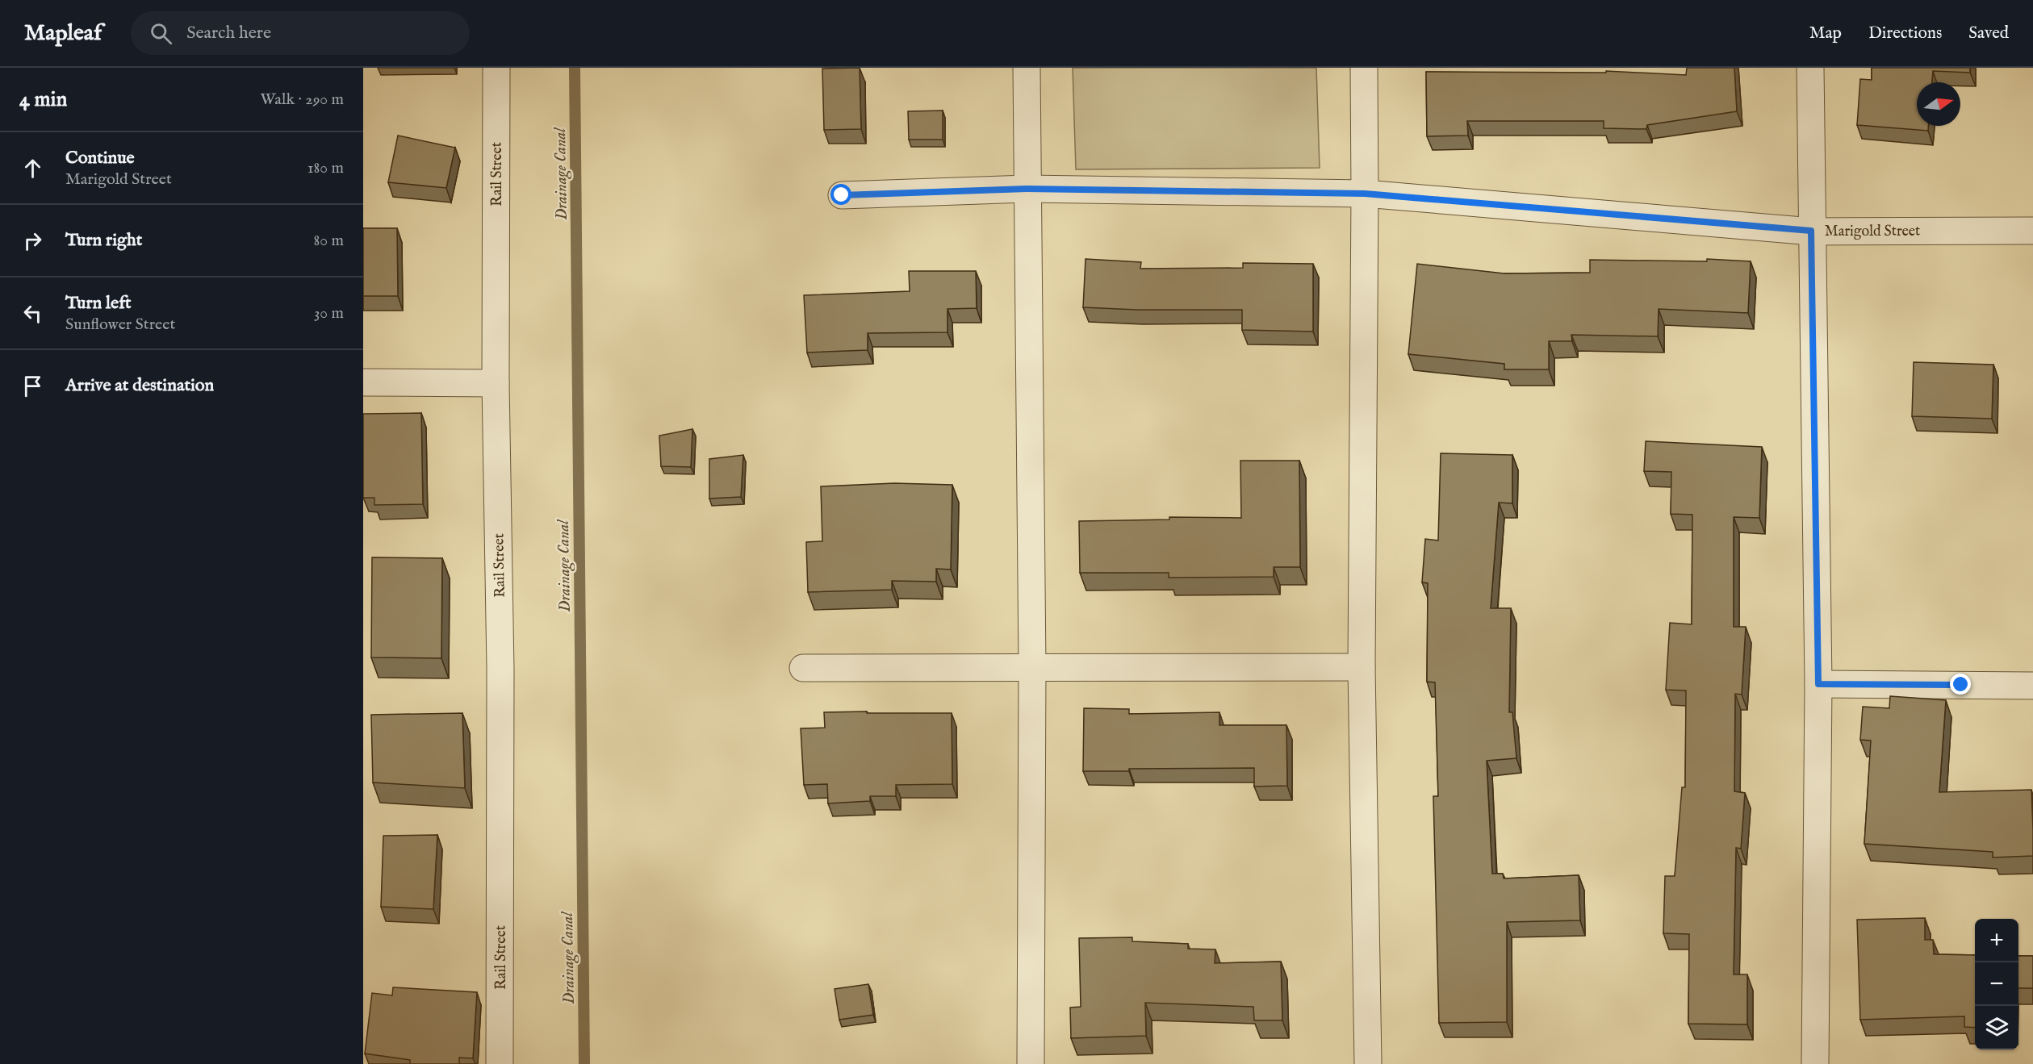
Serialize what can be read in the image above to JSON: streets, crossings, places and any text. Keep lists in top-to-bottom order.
{
  "streets": {
    "street": ["Rail Street", "Marigold Street"]
  },
  "water": ["Drainage Canal"],
  "north": "right",
  "page": {
    "header": "Mapleaf",
    "search": "Search here",
    "nav": ["Map", "Directions", "Saved"],
    "heading": ["4 min", "Walk · 290 m"],
    "list": [
      ["Continue", "Marigold Street", "180 m"],
      ["Turn right", "80 m"],
      ["Turn left", "Sunflower Street", "30 m"],
      "Arrive at destination"
    ],
    "map_buttons": ["+", "−"]
  }
}
